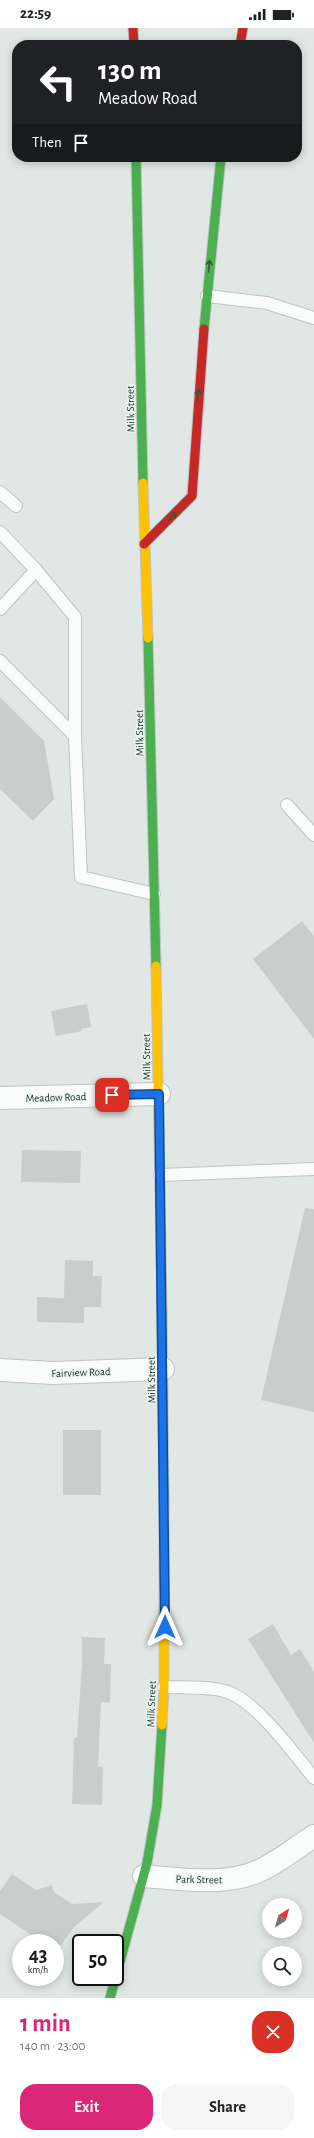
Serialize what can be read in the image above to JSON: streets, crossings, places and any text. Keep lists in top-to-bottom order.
{
  "streets": {
    "main road": ["Milk Street"],
    "street": ["Meadow Road", "Fairview Road", "Park Street"]
  },
  "crossings": [
    ["Milk Street", "Meadow Road"],
    ["Milk Street", "Fairview Road"],
    ["Milk Street", "Park Street"]
  ],
  "north": "top right",
  "page": {
    "status": "22:59",
    "turn": ["130 m", "Meadow Road"],
    "then": "Then",
    "speed": "43 km/h",
    "limit": "50",
    "heading": ["1 min", "140 m · 23:00"],
    "buttons": ["Exit", "Share"]
  }
}
